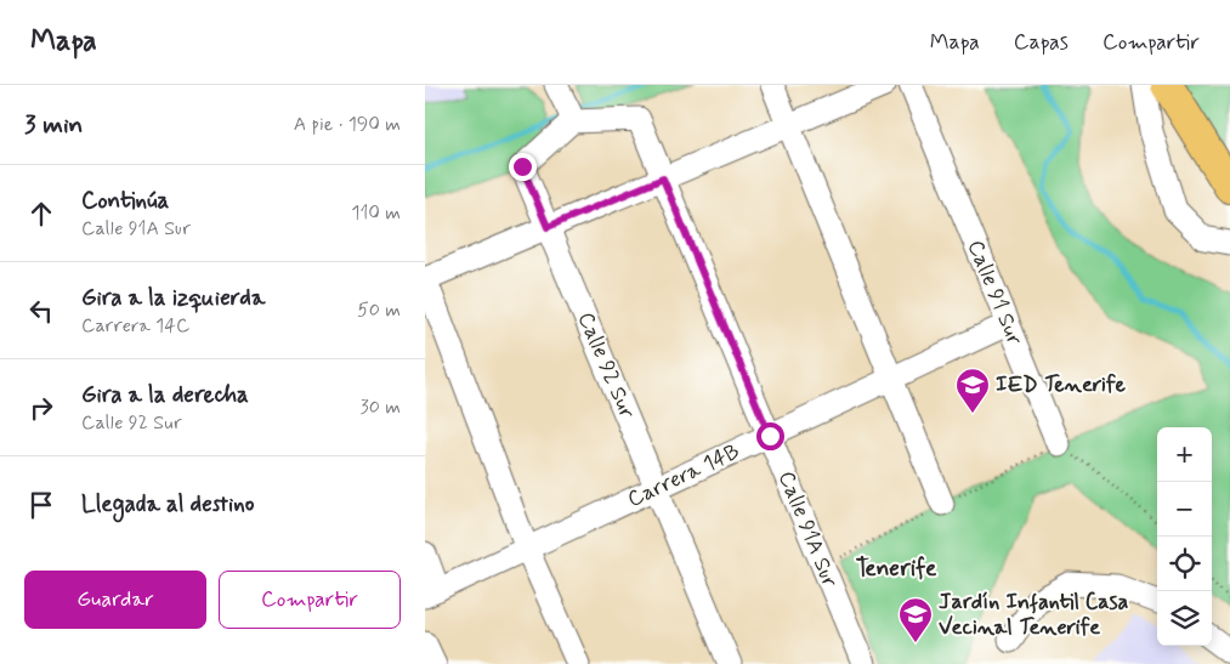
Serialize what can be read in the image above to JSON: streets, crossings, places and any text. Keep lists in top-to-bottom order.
{
  "streets": {
    "street": [
      "Calle 91 Sur",
      "Calle 92 Sur",
      "Carrera 14B",
      "Calle 91A Sur"
    ]
  },
  "crossings": [
    ["Calle 91 Sur", "Carrera 14B"],
    ["Calle 92 Sur", "Carrera 14B"],
    ["Calle 92 Sur", "Calle 91A Sur"],
    ["Carrera 14B", "Calle 91A Sur"]
  ],
  "districts": ["Tenerife"],
  "places": {
    "school or university": ["IED Tenerife", "Jardín Infantil Casa Vecinal Tenerife"]
  },
  "page": {
    "header": "Mapa",
    "nav": ["Mapa", "Capas", "Compartir"],
    "heading": ["3 min", "A pie · 190 m"],
    "list": [
      ["Continúa", "Calle 91A Sur", "110 m"],
      ["Gira a la izquierda", "Carrera 14C", "50 m"],
      ["Gira a la derecha", "Calle 92 Sur", "30 m"],
      "Llegada al destino"
    ],
    "map_buttons": ["+", "−"],
    "buttons": ["Guardar", "Compartir"]
  }
}
